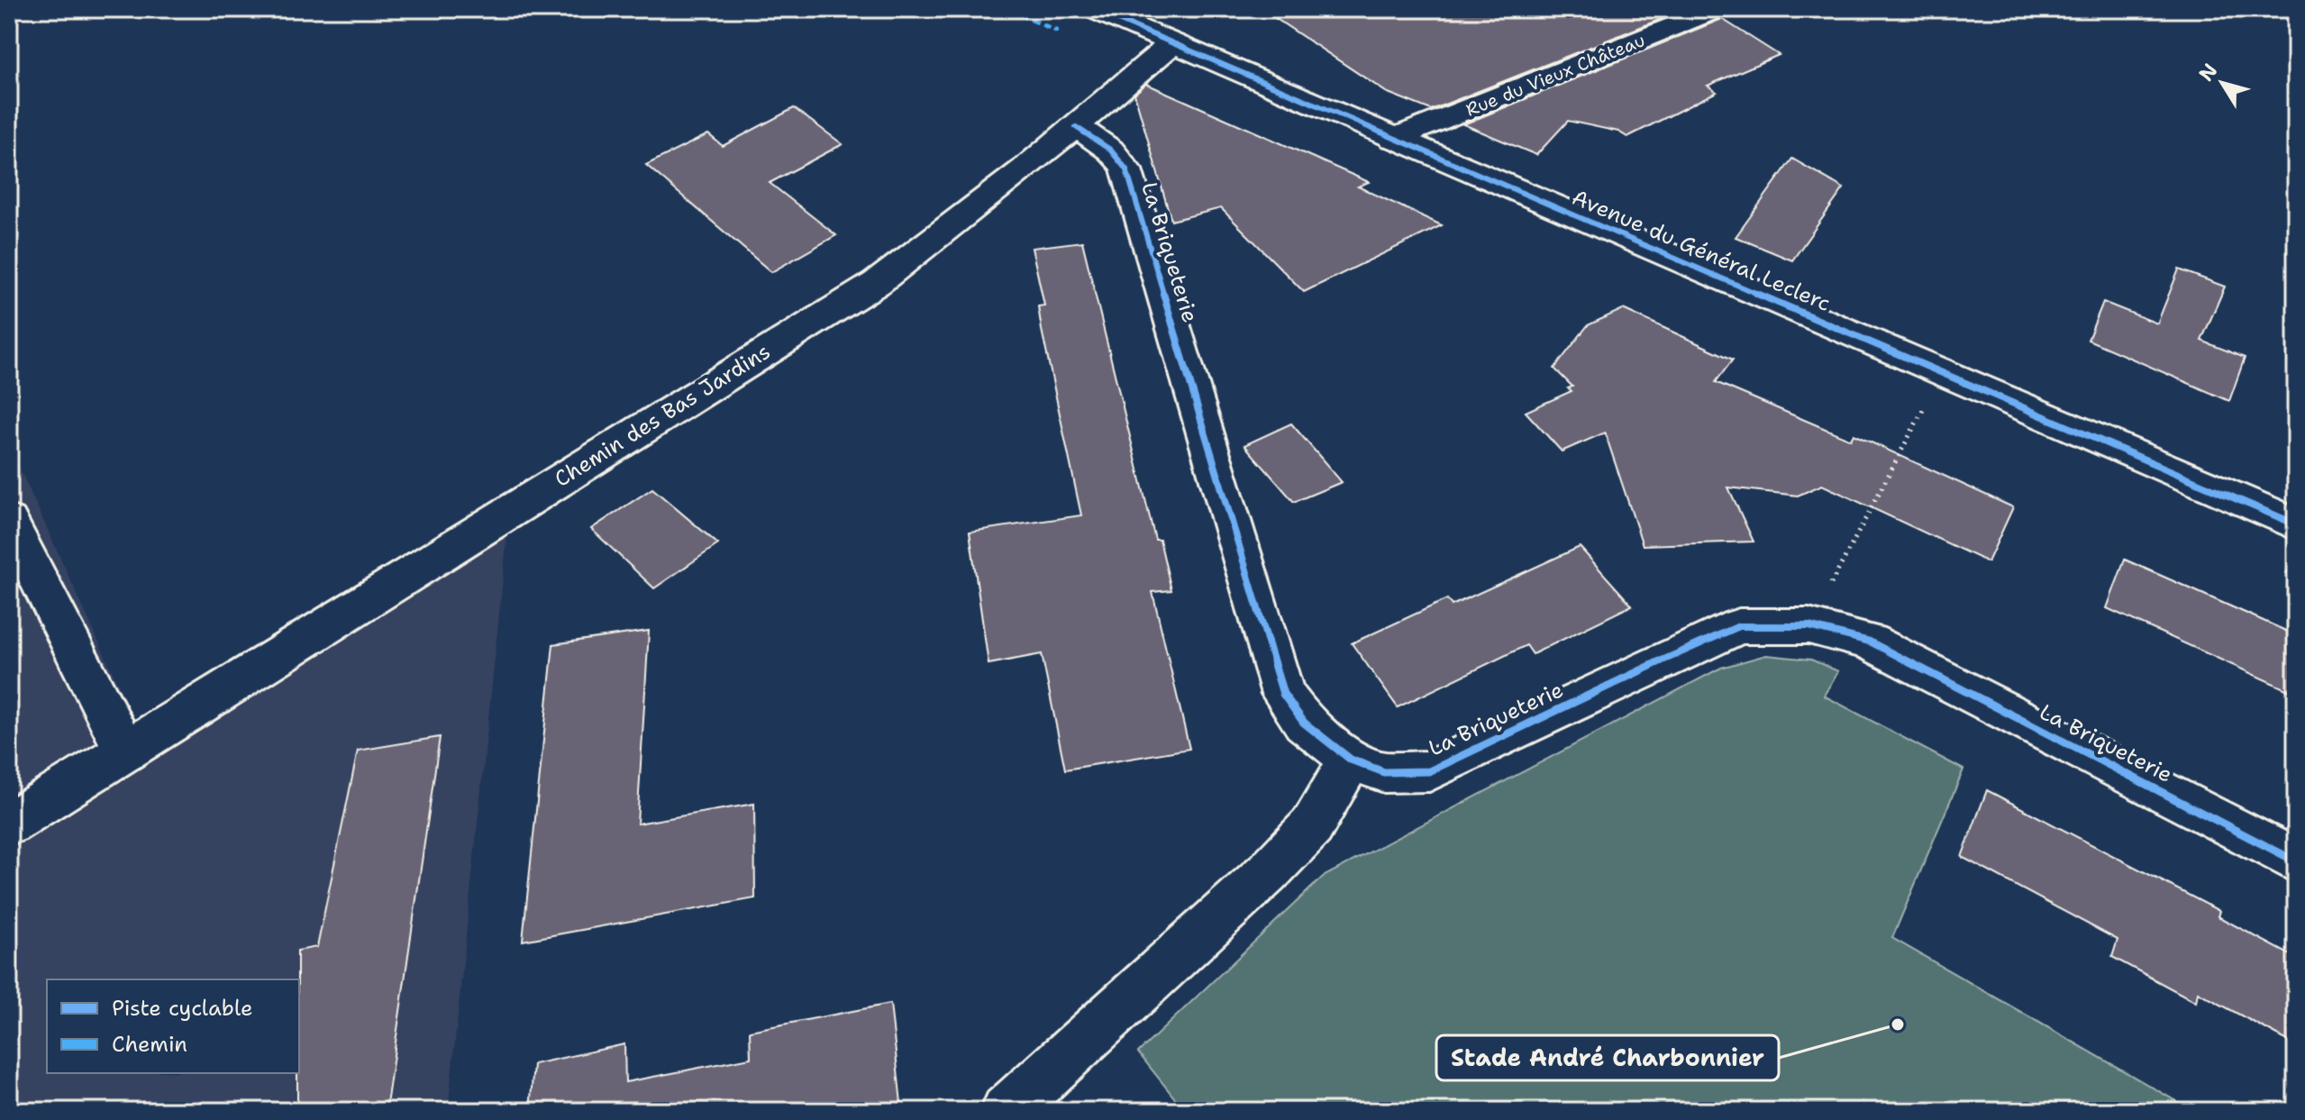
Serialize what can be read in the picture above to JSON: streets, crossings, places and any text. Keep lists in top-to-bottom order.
{
  "streets": {
    "street": [
      "Rue du Vieux Château",
      "Avenue du Général Leclerc",
      "La Briqueterie",
      "Chemin des Bas Jardins"
    ]
  },
  "crossings": [
    ["Rue du Vieux Château", "Avenue du Général Leclerc"],
    ["Avenue du Général Leclerc", "Chemin des Bas Jardins"],
    ["La Briqueterie", "Chemin des Bas Jardins"]
  ],
  "places": ["Stade André Charbonnier"],
  "legend": ["Piste cyclable", "Chemin"],
  "north": "top left"
}
